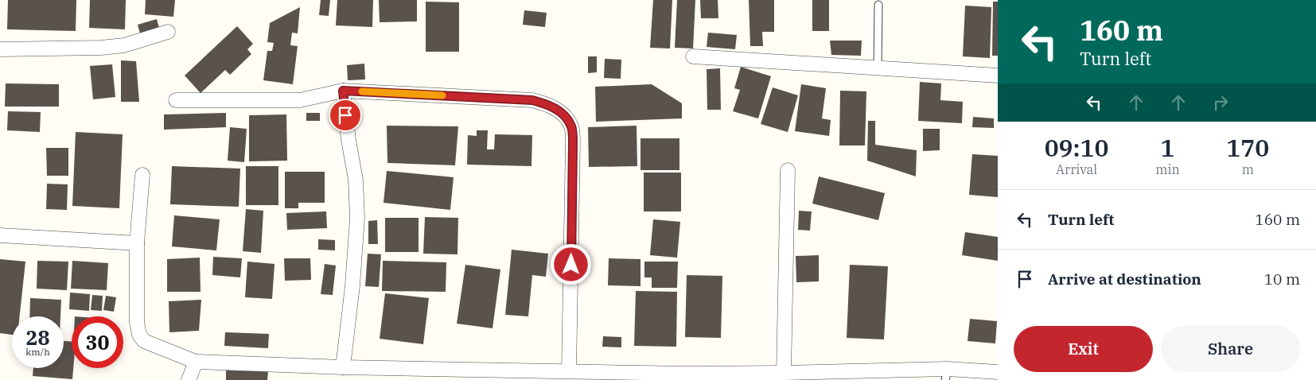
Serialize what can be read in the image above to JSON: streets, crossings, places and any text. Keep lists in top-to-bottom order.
{
  "page": {
    "turn": ["160 m", "Turn left"],
    "eta": [
      "09:10",
      "Arrival",
      "1",
      "min",
      "170",
      "m"
    ],
    "list": [
      {
        "name": "Turn left",
        "value": "160 m"
      },
      {
        "name": "Arrive at destination",
        "value": "10 m"
      }
    ],
    "speed": "28 km/h",
    "limit": "30",
    "buttons": ["Exit", "Share"]
  }
}
